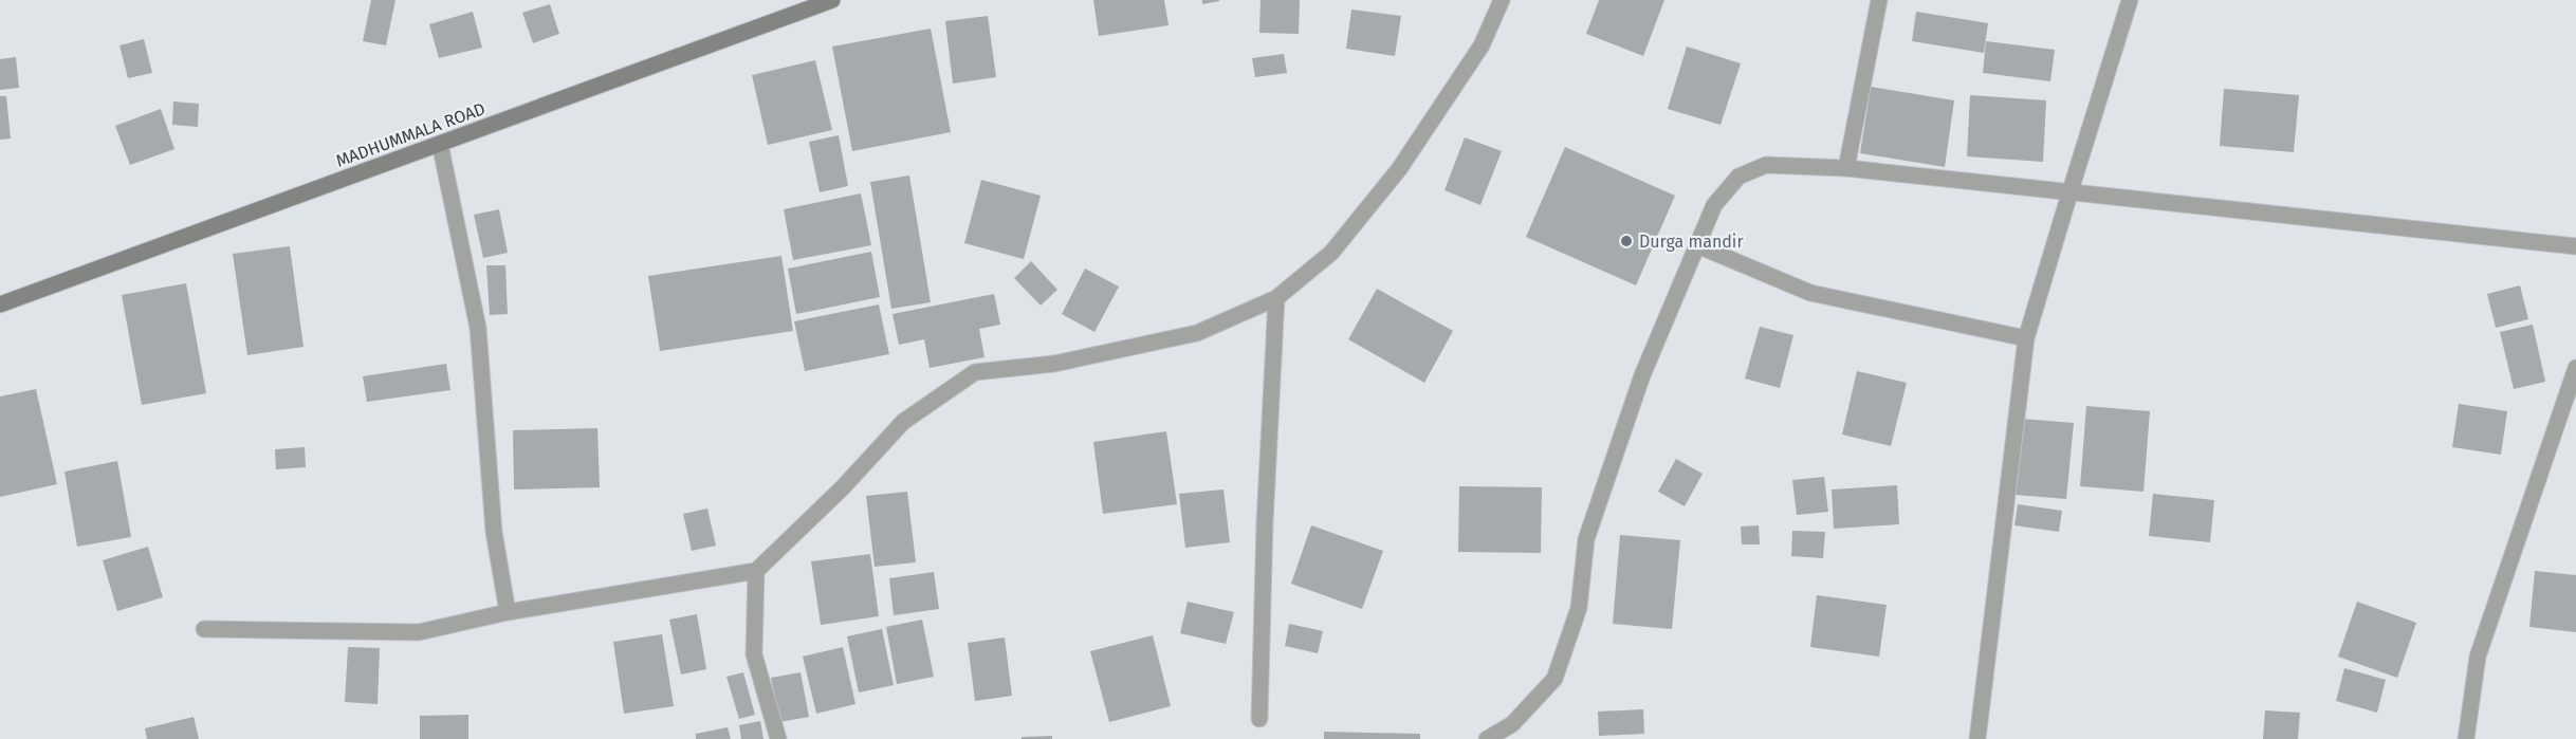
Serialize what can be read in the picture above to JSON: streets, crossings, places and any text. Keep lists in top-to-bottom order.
{
  "streets": {
    "street": ["MADHUMMALA ROAD"]
  },
  "places": ["Durga mandir"]
}
